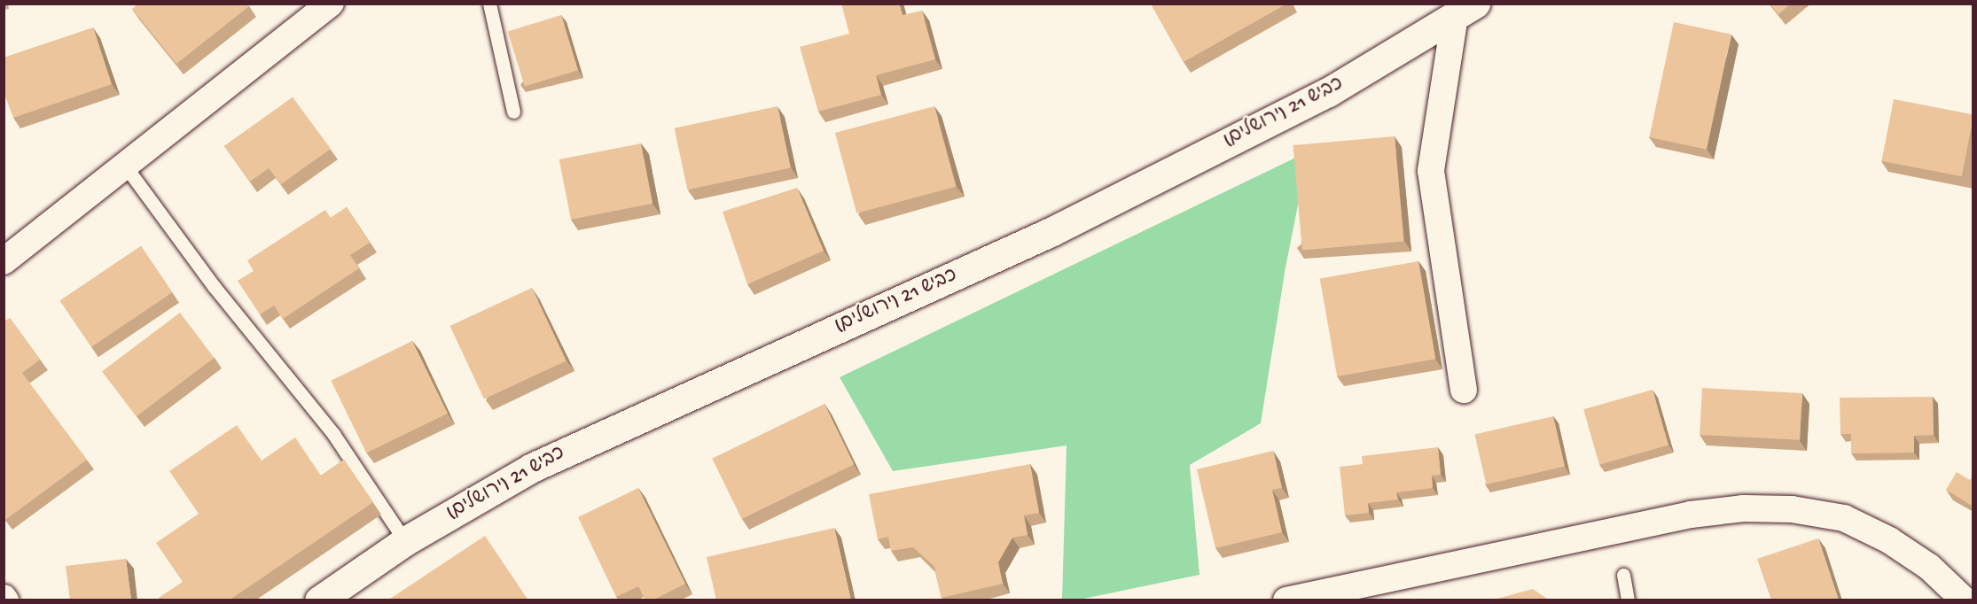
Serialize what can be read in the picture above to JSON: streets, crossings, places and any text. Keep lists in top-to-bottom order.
{
  "streets": {
    "main road": ["כביש 21 (ירושלים)"]
  }
}
